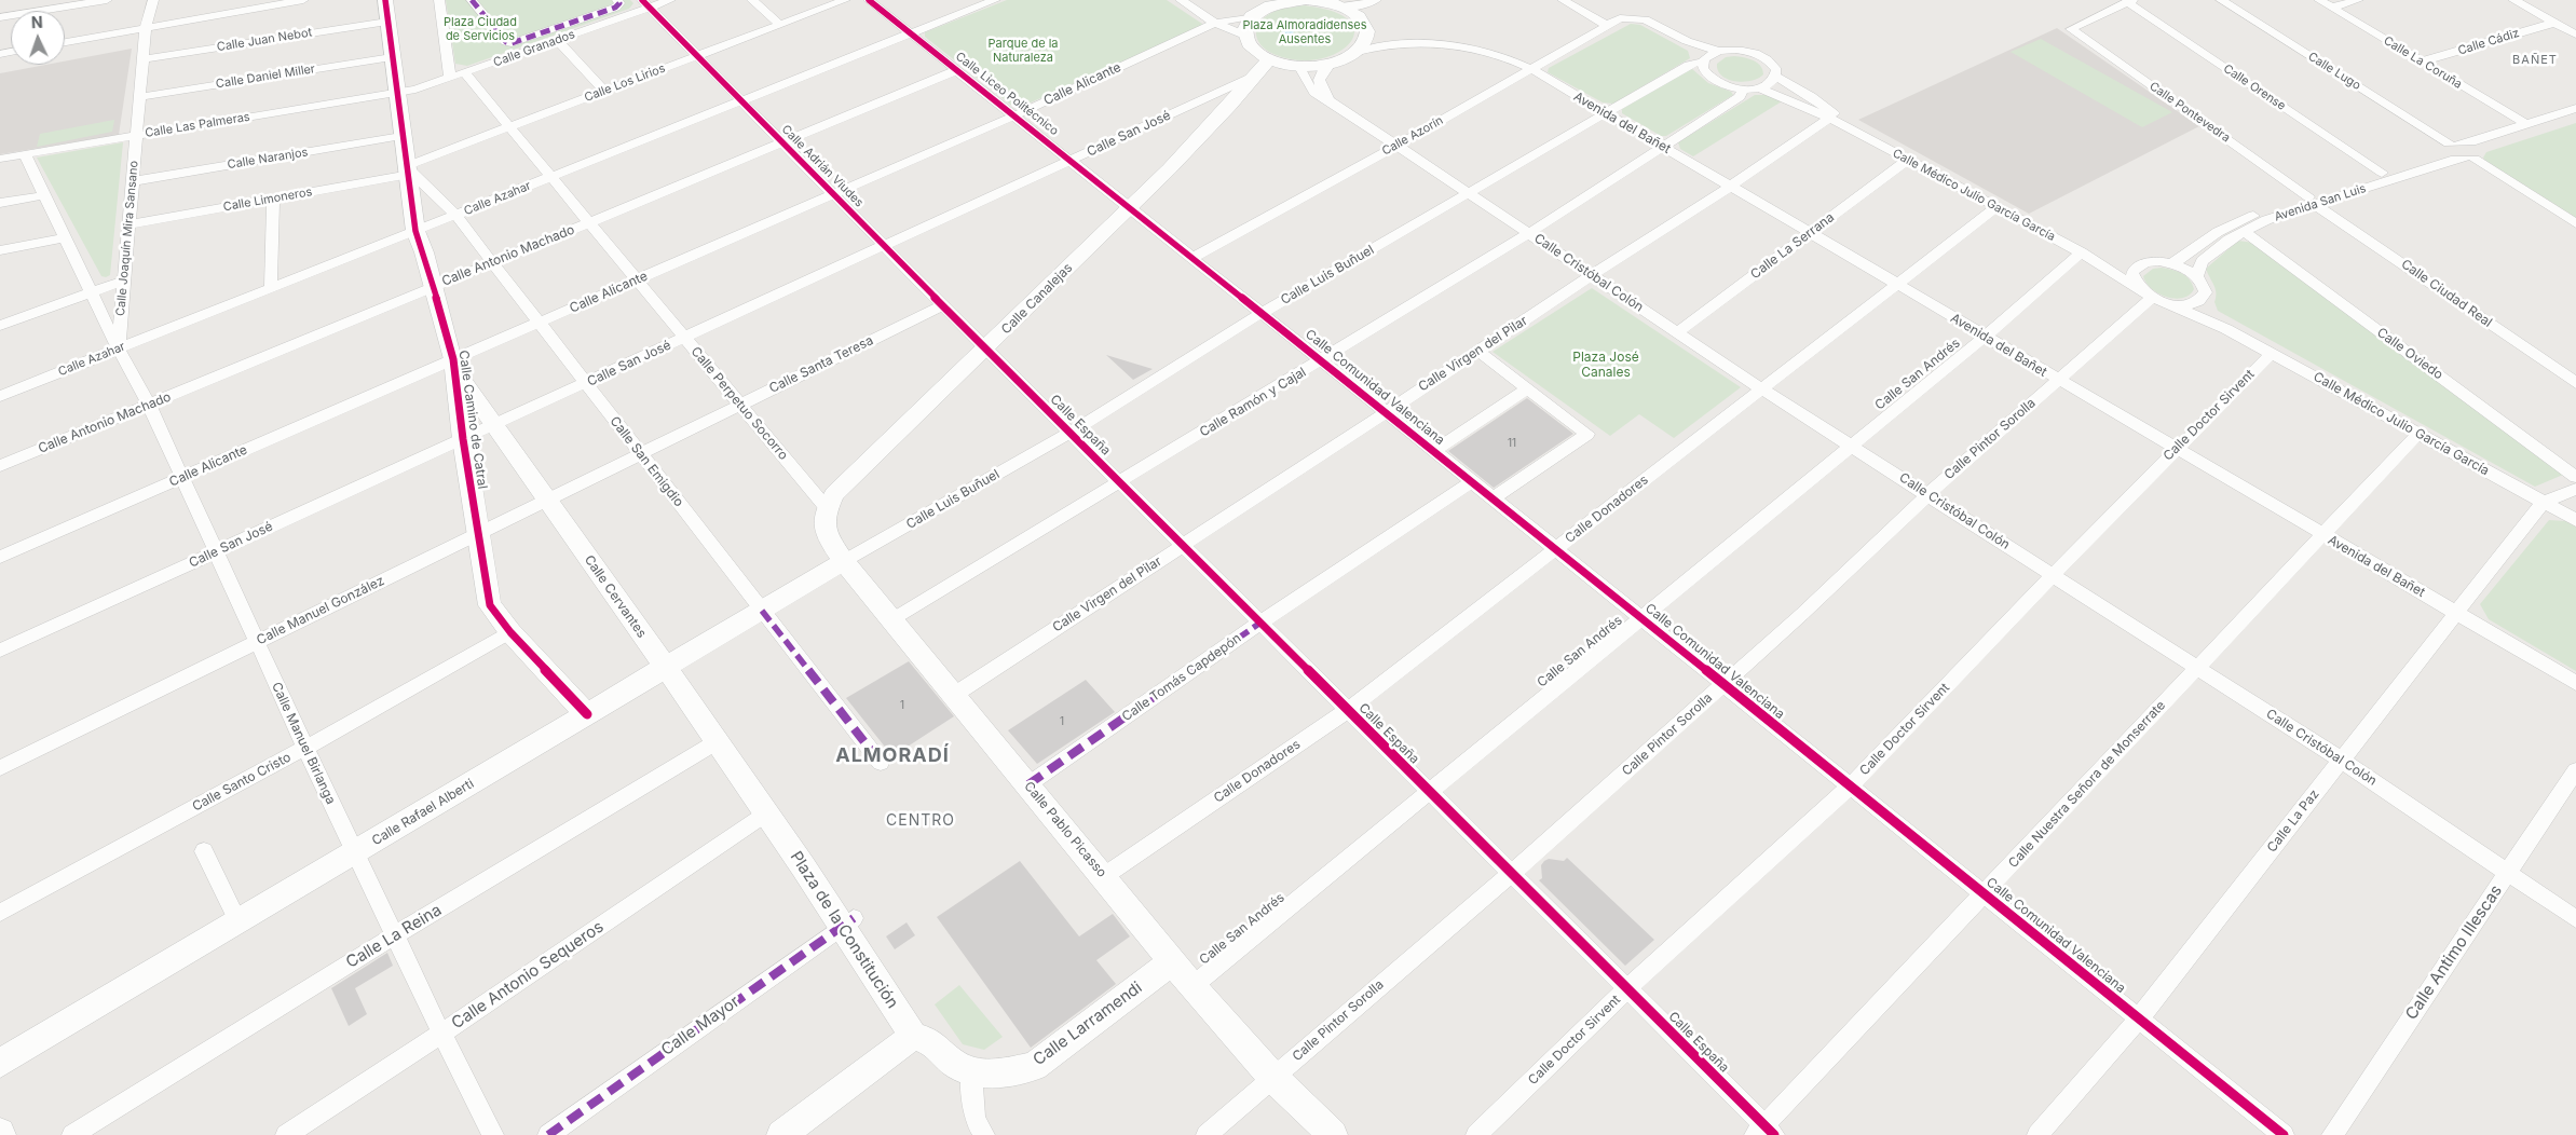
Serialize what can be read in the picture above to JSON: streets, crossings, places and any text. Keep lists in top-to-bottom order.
{
  "streets": {
    "main road": [
      "Calle Canalejas",
      "Calle Camino de Catral",
      "Calle Cervantes",
      "Calle Rafael Alberti",
      "Calle Pablo Picasso",
      "Plaza de la Constitución",
      "Calle Larramendi"
    ],
    "street": [
      "Calle Juan Nebot",
      "Calle Cádiz",
      "Calle Granados",
      "Calle La Coruña",
      "Calle Lugo",
      "Calle Daniel Miller",
      "Calle Los Lirios",
      "Calle Alicante",
      "Calle Orense",
      "Calle Liceo Politécnico",
      "Calle Pontevedra",
      "Avenida del Bañet",
      "Calle Las Palmeras",
      "Calle San José",
      "Calle Azorín",
      "Calle Naranjos",
      "Calle Adrián Viudes",
      "Calle Médico Julio García García",
      "Calle Azahar",
      "Calle Limoneros",
      "Avenida San Luis",
      "Calle Joaquín Mira Sansano",
      "Calle La Serrana",
      "Calle Antonio Machado",
      "Calle Cristóbal Colón",
      "Calle Luis Buñuel",
      "Calle Ciudad Real",
      "Calle Virgen del Pilar",
      "Calle Oviedo",
      "Calle Santa Teresa",
      "Calle San Andrés",
      "Calle Comunidad Valenciana",
      "Calle Ramón y Cajal",
      "Calle Perpetuo Socorro",
      "Calle Doctor Sirvent",
      "Calle España",
      "Calle Pintor Sorolla",
      "Calle San Emigdio",
      "Calle Donadores",
      "Calle Manuel González",
      "Calle Tomás Capdepón",
      "Calle Manuel Birlanga",
      "Calle Santo Cristo",
      "Calle Nuestra Señora de Monserrate",
      "Calle La Paz",
      "Calle La Reina",
      "Calle Antimo Illescas",
      "Calle Antonio Sequeros",
      "Calle Mayor"
    ]
  },
  "crossings": [
    ["Calle Juan Nebot", "Calle Joaquín Mira Sansano"],
    ["Calle Juan Nebot", "Calle Camino de Catral"],
    ["Calle Cádiz", "Calle La Coruña"],
    ["Calle Granados", "Calle Las Palmeras"],
    ["Calle Granados", "Calle Adrián Viudes"],
    ["Calle Granados", "Calle Perpetuo Socorro"],
    ["Calle Granados", "Calle Camino de Catral"],
    ["Calle La Coruña", "Avenida San Luis"],
    ["Calle Lugo", "Avenida San Luis"],
    ["Calle Daniel Miller", "Calle Joaquín Mira Sansano"],
    ["Calle Daniel Miller", "Calle Camino de Catral"],
    ["Calle Los Lirios", "Calle Adrián Viudes"],
    ["Calle Los Lirios", "Calle Limoneros"],
    ["Calle Los Lirios", "Calle Perpetuo Socorro"],
    ["Calle Los Lirios", "Calle Camino de Catral"],
    ["Calle Los Lirios", "Calle San Emigdio"],
    ["Calle Alicante", "Calle Liceo Politécnico"],
    ["Calle Alicante", "Calle Adrián Viudes"],
    ["Calle Alicante", "Calle Perpetuo Socorro"],
    ["Calle Alicante", "Calle Camino de Catral"],
    ["Calle Alicante", "Calle San Emigdio"],
    ["Calle Alicante", "Calle Cervantes"],
    ["Calle Alicante", "Calle Manuel Birlanga"],
    ["Calle Orense", "Calle Pontevedra"],
    ["Calle Orense", "Avenida San Luis"],
    ["Calle Liceo Politécnico", "Calle San José"],
    ["Calle Liceo Politécnico", "Calle Azahar"],
    ["Calle Liceo Politécnico", "Calle Antonio Machado"],
    ["Calle Liceo Politécnico", "Calle Canalejas"],
    ["Calle Liceo Politécnico", "Calle Comunidad Valenciana"],
    ["Calle Pontevedra", "Avenida San Luis"],
    ["Calle Pontevedra", "Calle Ciudad Real"],
    ["Avenida del Bañet", "Calle Azorín"],
    ["Avenida del Bañet", "Calle La Serrana"],
    ["Avenida del Bañet", "Calle Luis Buñuel"],
    ["Avenida del Bañet", "Calle Virgen del Pilar"],
    ["Avenida del Bañet", "Calle San Andrés"],
    ["Avenida del Bañet", "Calle Ramón y Cajal"],
    ["Avenida del Bañet", "Calle Doctor Sirvent"],
    ["Avenida del Bañet", "Calle Pintor Sorolla"],
    ["Avenida del Bañet", "Calle Donadores"],
    ["Avenida del Bañet", "Calle Nuestra Señora de Monserrate"],
    ["Avenida del Bañet", "Calle La Paz"],
    ["Calle Las Palmeras", "Calle Joaquín Mira Sansano"],
    ["Calle Las Palmeras", "Calle Camino de Catral"],
    ["Calle Las Palmeras", "Calle Manuel Birlanga"],
    ["Calle San José", "Calle Adrián Viudes"],
    ["Calle San José", "Calle Canalejas"],
    ["Calle San José", "Calle Perpetuo Socorro"],
    ["Calle San José", "Calle Camino de Catral"],
    ["Calle San José", "Calle San Emigdio"],
    ["Calle San José", "Calle Cervantes"],
    ["Calle San José", "Calle Manuel Birlanga"],
    ["Calle Azorín", "Calle Cristóbal Colón"],
    ["Calle Azorín", "Calle Comunidad Valenciana"],
    ["Calle Naranjos", "Calle Joaquín Mira Sansano"],
    ["Calle Naranjos", "Calle Camino de Catral"],
    ["Calle Adrián Viudes", "Calle Azahar"],
    ["Calle Adrián Viudes", "Calle Antonio Machado"],
    ["Calle Adrián Viudes", "Calle Canalejas"],
    ["Calle Adrián Viudes", "Calle Santa Teresa"],
    ["Calle Adrián Viudes", "Calle España"],
    ["Calle Médico Julio García García", "Avenida San Luis"],
    ["Calle Médico Julio García García", "Calle La Serrana"],
    ["Calle Médico Julio García García", "Calle Virgen del Pilar"],
    ["Calle Médico Julio García García", "Calle San Andrés"],
    ["Calle Médico Julio García García", "Calle Doctor Sirvent"],
    ["Calle Médico Julio García García", "Calle Pintor Sorolla"],
    ["Calle Médico Julio García García", "Calle Donadores"],
    ["Calle Médico Julio García García", "Calle Nuestra Señora de Monserrate"],
    ["Calle Médico Julio García García", "Calle La Paz"],
    ["Calle Azahar", "Calle Joaquín Mira Sansano"],
    ["Calle Azahar", "Calle Perpetuo Socorro"],
    ["Calle Azahar", "Calle Camino de Catral"],
    ["Calle Azahar", "Calle San Emigdio"],
    ["Calle Azahar", "Calle Manuel Birlanga"],
    ["Calle Limoneros", "Calle Joaquín Mira Sansano"],
    ["Calle Limoneros", "Calle Camino de Catral"],
    ["Calle Limoneros", "Calle San Emigdio"],
    ["Avenida San Luis", "Calle Ciudad Real"],
    ["Avenida San Luis", "Calle Oviedo"],
    ["Calle Joaquín Mira Sansano", "Calle Manuel Birlanga"],
    ["Calle La Serrana", "Calle Cristóbal Colón"],
    ["Calle Antonio Machado", "Calle Perpetuo Socorro"],
    ["Calle Antonio Machado", "Calle Camino de Catral"],
    ["Calle Antonio Machado", "Calle San Emigdio"],
    ["Calle Antonio Machado", "Calle Manuel Birlanga"],
    ["Calle Cristóbal Colón", "Calle Luis Buñuel"],
    ["Calle Cristóbal Colón", "Calle Canalejas"],
    ["Calle Cristóbal Colón", "Calle Virgen del Pilar"],
    ["Calle Cristóbal Colón", "Calle San Andrés"],
    ["Calle Cristóbal Colón", "Calle Ramón y Cajal"],
    ["Calle Cristóbal Colón", "Calle Doctor Sirvent"],
    ["Calle Cristóbal Colón", "Calle Pintor Sorolla"],
    ["Calle Cristóbal Colón", "Calle Donadores"],
    ["Calle Cristóbal Colón", "Calle Nuestra Señora de Monserrate"],
    ["Calle Cristóbal Colón", "Calle La Paz"],
    ["Calle Cristóbal Colón", "Calle Antimo Illescas"],
    ["Calle Luis Buñuel", "Calle Comunidad Valenciana"],
    ["Calle Luis Buñuel", "Calle España"],
    ["Calle Luis Buñuel", "Calle Rafael Alberti"],
    ["Calle Luis Buñuel", "Calle Pablo Picasso"],
    ["Calle Canalejas", "Calle Comunidad Valenciana"],
    ["Calle Canalejas", "Calle Perpetuo Socorro"],
    ["Calle Canalejas", "Calle España"],
    ["Calle Canalejas", "Calle Pablo Picasso"],
    ["Calle Virgen del Pilar", "Calle Comunidad Valenciana"],
    ["Calle Virgen del Pilar", "Calle España"],
    ["Calle Virgen del Pilar", "Calle Pablo Picasso"],
    ["Calle Santa Teresa", "Calle Perpetuo Socorro"],
    ["Calle Santa Teresa", "Calle San Emigdio"],
    ["Calle Santa Teresa", "Calle Manuel González"],
    ["Calle San Andrés", "Calle Comunidad Valenciana"],
    ["Calle San Andrés", "Calle España"],
    ["Calle San Andrés", "Calle Pablo Picasso"],
    ["Calle Comunidad Valenciana", "Calle Ramón y Cajal"],
    ["Calle Comunidad Valenciana", "Calle Doctor Sirvent"],
    ["Calle Comunidad Valenciana", "Calle Pintor Sorolla"],
    ["Calle Comunidad Valenciana", "Calle Donadores"],
    ["Calle Comunidad Valenciana", "Calle Tomás Capdepón"],
    ["Calle Comunidad Valenciana", "Calle Nuestra Señora de Monserrate"],
    ["Calle Comunidad Valenciana", "Calle La Paz"],
    ["Calle Ramón y Cajal", "Calle España"],
    ["Calle Ramón y Cajal", "Calle Pablo Picasso"],
    ["Calle Perpetuo Socorro", "Calle Pablo Picasso"],
    ["Calle Doctor Sirvent", "Calle España"],
    ["Calle Camino de Catral", "Calle San Emigdio"],
    ["Calle Camino de Catral", "Calle Cervantes"],
    ["Calle Camino de Catral", "Calle Manuel González"],
    ["Calle Camino de Catral", "Calle Santo Cristo"],
    ["Calle Camino de Catral", "Calle Rafael Alberti"],
    ["Calle España", "Calle Pintor Sorolla"],
    ["Calle España", "Calle Donadores"],
    ["Calle España", "Calle Tomás Capdepón"],
    ["Calle España", "Calle Nuestra Señora de Monserrate"],
    ["Calle Pintor Sorolla", "Calle Pablo Picasso"],
    ["Calle San Emigdio", "Calle Manuel González"],
    ["Calle San Emigdio", "Calle Rafael Alberti"],
    ["Calle Donadores", "Calle Pablo Picasso"],
    ["Calle Cervantes", "Calle Manuel González"],
    ["Calle Cervantes", "Calle Rafael Alberti"],
    ["Calle Cervantes", "Plaza de la Constitución"],
    ["Calle Cervantes", "Calle La Reina"],
    ["Calle Cervantes", "Calle Antonio Sequeros"],
    ["Calle Manuel González", "Calle Manuel Birlanga"],
    ["Calle Tomás Capdepón", "Calle Pablo Picasso"],
    ["Calle Manuel Birlanga", "Calle Santo Cristo"],
    ["Calle Manuel Birlanga", "Calle Rafael Alberti"],
    ["Calle Manuel Birlanga", "Calle La Reina"],
    ["Calle Manuel Birlanga", "Calle Antonio Sequeros"],
    ["Calle Rafael Alberti", "Calle Pablo Picasso"],
    ["Calle Pablo Picasso", "Calle Larramendi"],
    ["Plaza de la Constitución", "Calle Antonio Sequeros"],
    ["Plaza de la Constitución", "Calle Larramendi"],
    ["Plaza de la Constitución", "Calle Mayor"]
  ],
  "districts": ["BAÑET", "ALMORADÍ", "CENTRO"],
  "parks": [
    "Plaza Ciudad de Servicios",
    "Plaza Almoradidenses Ausentes",
    "Parque de la Naturaleza",
    "Plaza José Canales"
  ],
  "house_numbers": ["11", "1", "1"],
  "north": "top"
}
